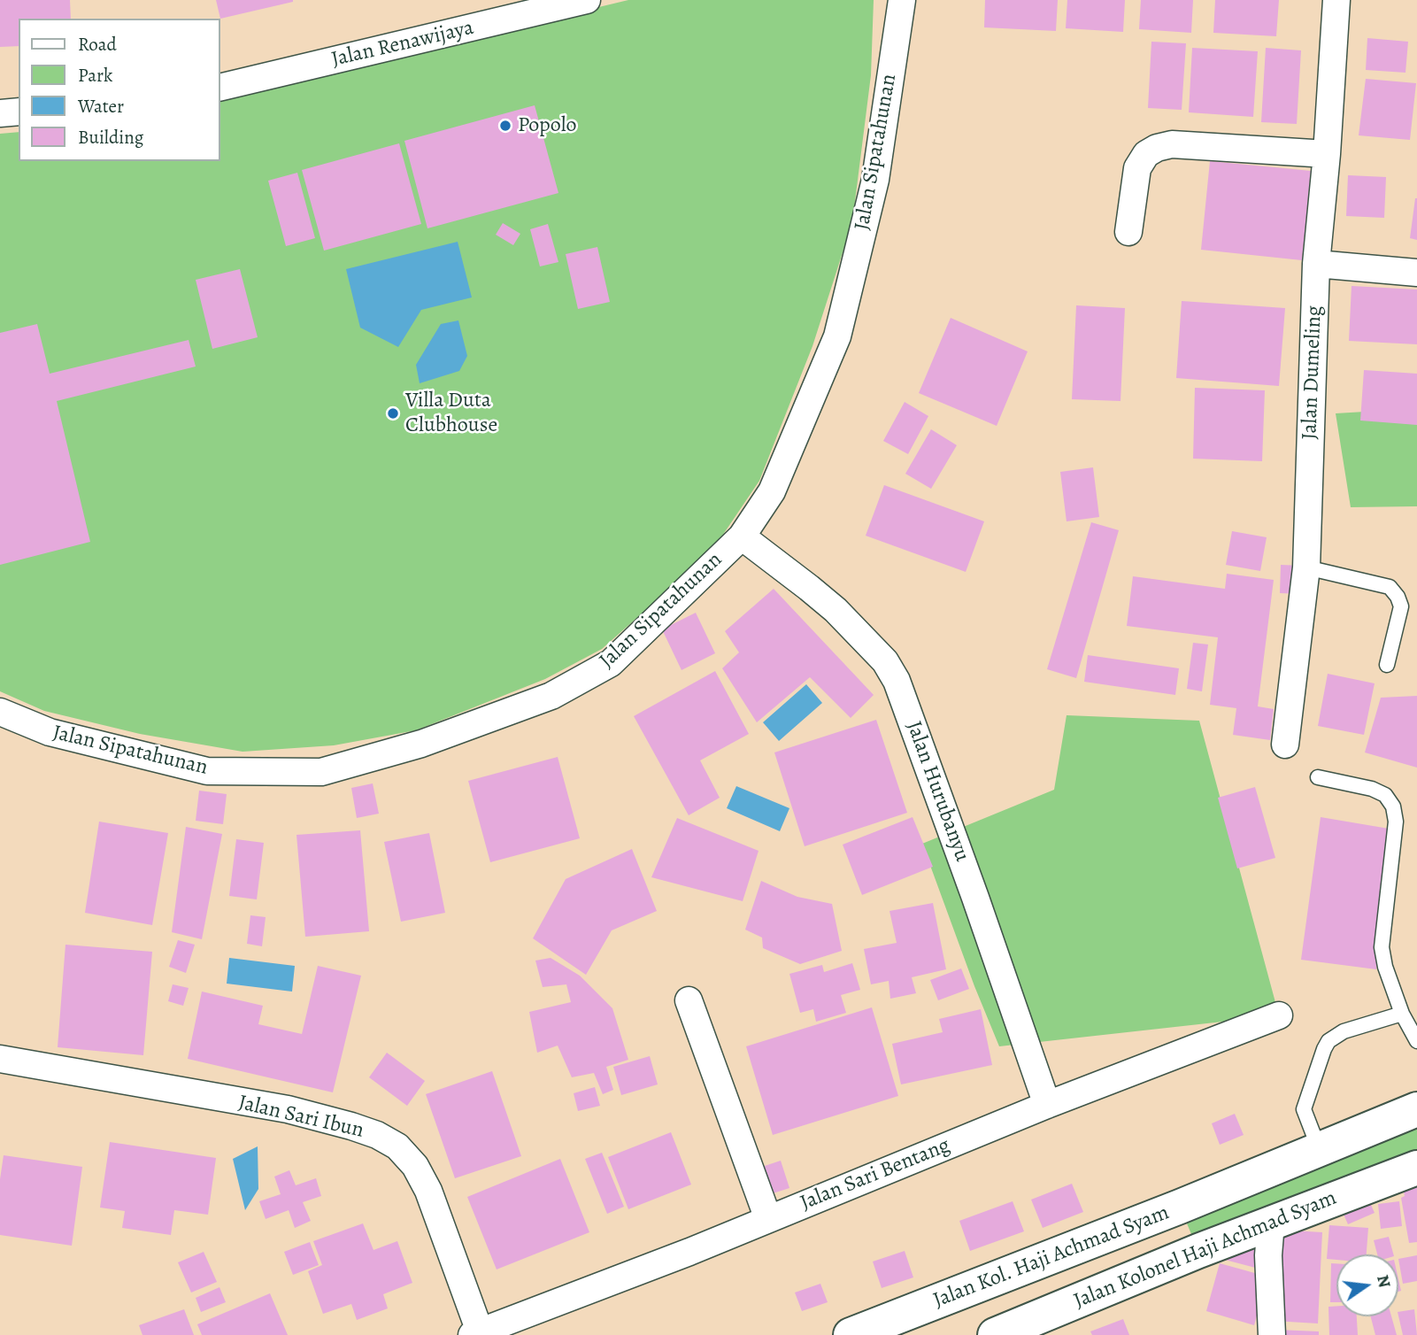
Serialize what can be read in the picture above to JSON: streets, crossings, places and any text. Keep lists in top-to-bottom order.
{
  "streets": {
    "main road": ["Jalan Kolonel Haji Achmad Syam", "Jalan Kol. Haji Achmad Syam"],
    "street": [
      "Jalan Renawijaya",
      "Jalan Sipatahunan",
      "Jalan Dumeling",
      "Jalan Hurubanyu",
      "Jalan Sari Ibun",
      "Jalan Sari Bentang"
    ]
  },
  "crossings": [
    ["Jalan Sipatahunan", "Jalan Hurubanyu"],
    ["Jalan Hurubanyu", "Jalan Sari Bentang"],
    ["Jalan Sari Ibun", "Jalan Sari Bentang"]
  ],
  "places": ["Popolo", "Villa Duta Clubhouse"],
  "legend": [
    "Road",
    "Park",
    "Water",
    "Building"
  ],
  "north": "right"
}
